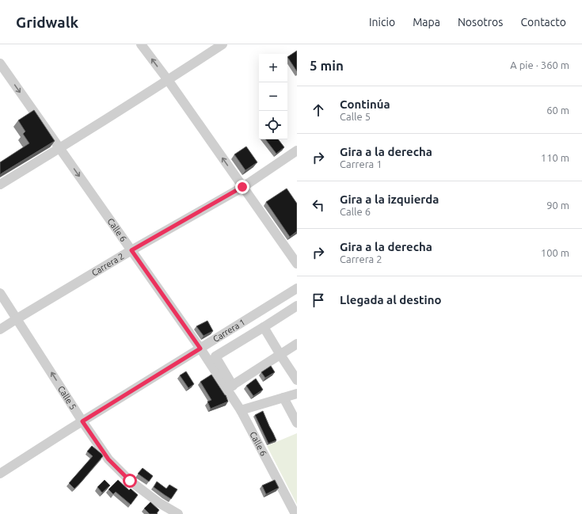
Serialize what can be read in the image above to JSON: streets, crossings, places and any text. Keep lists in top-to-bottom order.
{
  "streets": {
    "street": [
      "Calle 6",
      "Carrera 2",
      "Carrera 1",
      "Calle 5"
    ]
  },
  "crossings": [
    ["Calle 6", "Carrera 2"],
    ["Calle 6", "Carrera 1"],
    ["Carrera 2", "Calle 5"],
    ["Carrera 1", "Calle 5"]
  ],
  "one_way": ["Calle 6", "Calle 5"],
  "page": {
    "header": "Gridwalk",
    "nav": [
      "Inicio",
      "Mapa",
      "Nosotros",
      "Contacto"
    ],
    "heading": ["5 min", "A pie · 360 m"],
    "map_buttons": ["+", "−"],
    "list": [
      ["Continúa", "Calle 5", "60 m"],
      ["Gira a la derecha", "Carrera 1", "110 m"],
      ["Gira a la izquierda", "Calle 6", "90 m"],
      ["Gira a la derecha", "Carrera 2", "100 m"],
      "Llegada al destino"
    ]
  }
}
